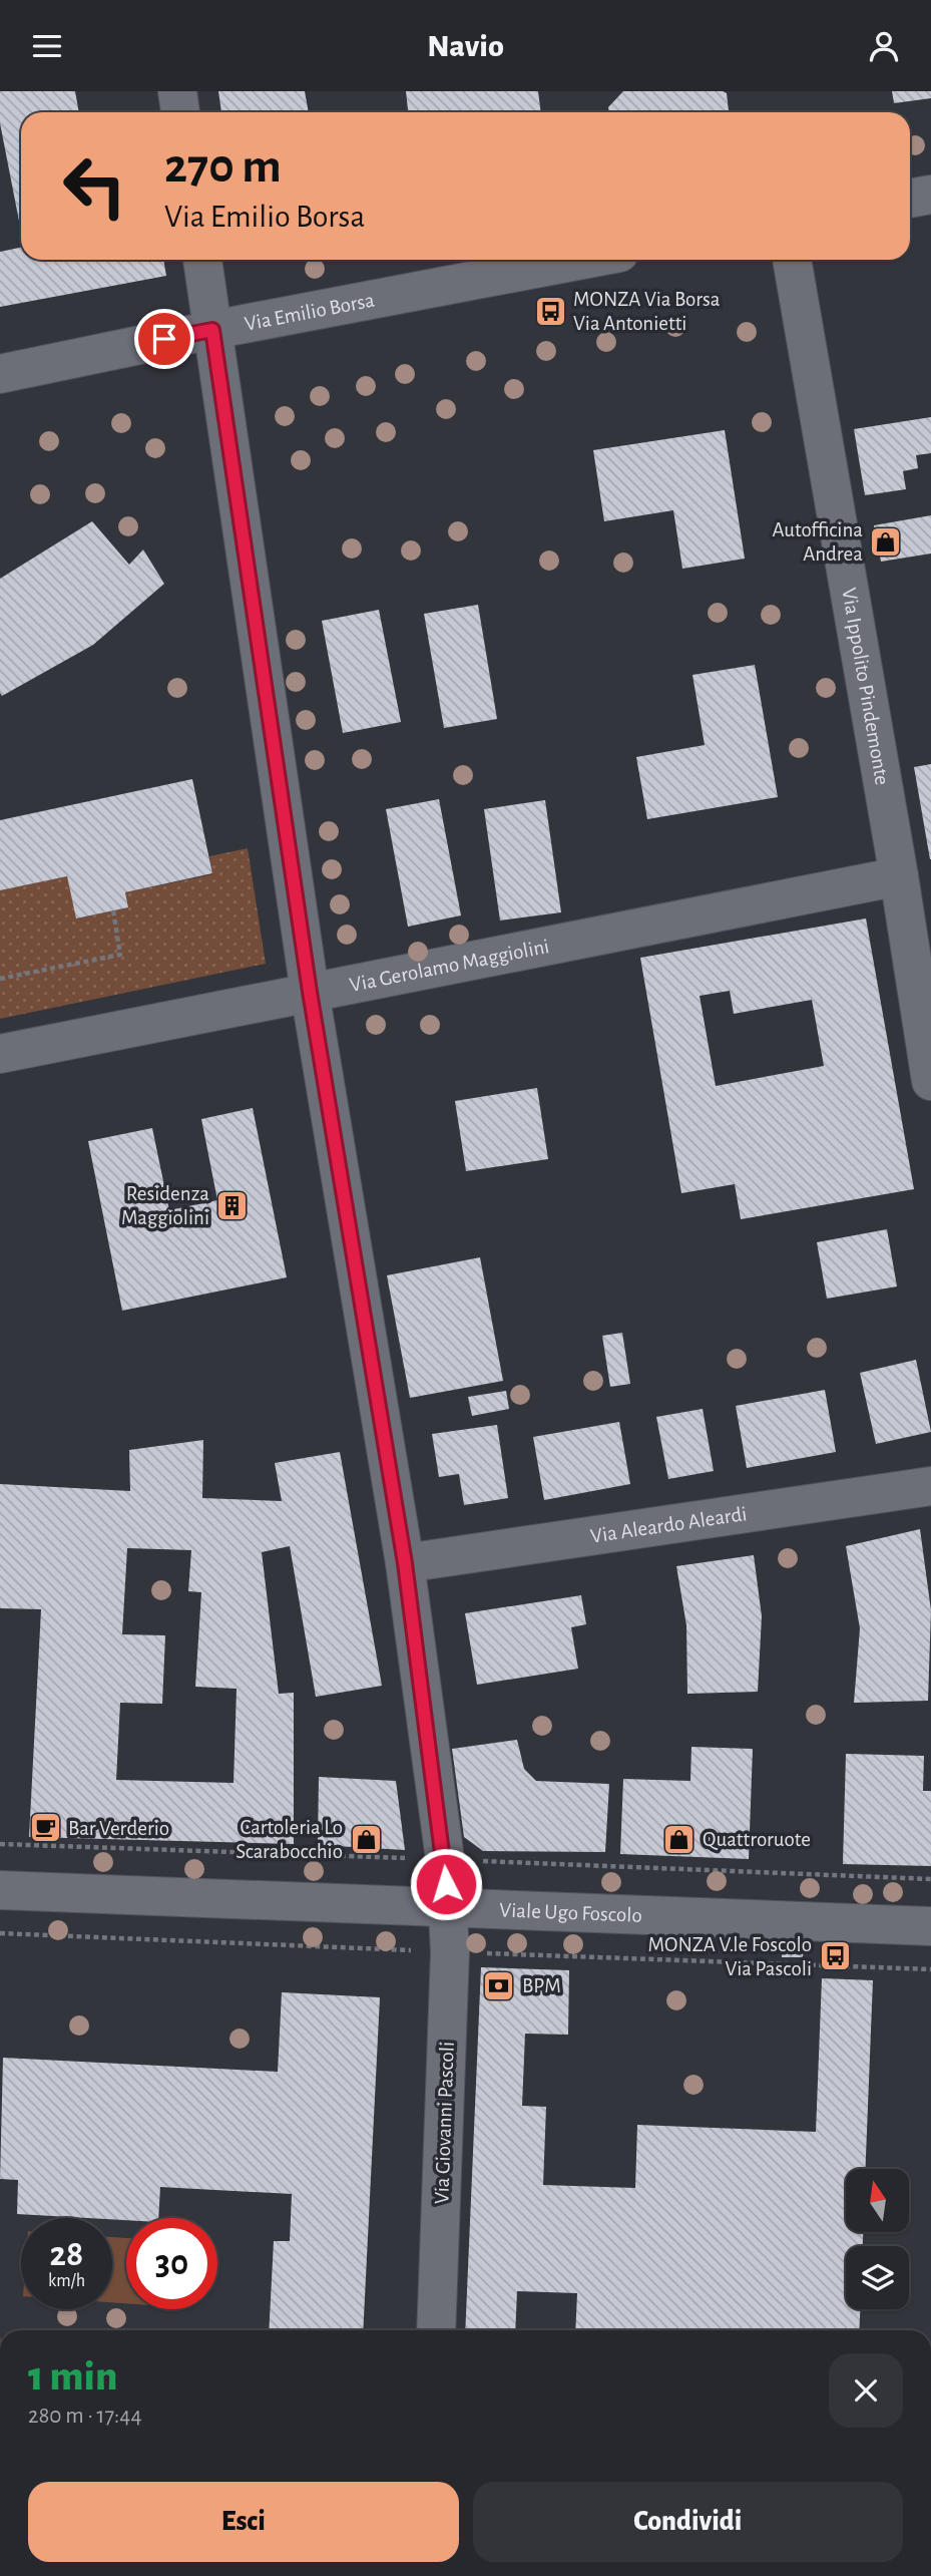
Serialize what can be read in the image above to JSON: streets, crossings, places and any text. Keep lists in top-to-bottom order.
{
  "streets": {
    "street": [
      "Via Emilio Borsa",
      "Via Ippolito Pindemonte",
      "Via Gerolamo Maggiolini",
      "Via Aleardo Aleardi",
      "Viale Ugo Foscolo",
      "Via Giovanni Pascoli"
    ]
  },
  "crossings": [
    ["Via Emilio Borsa", "Via Giovanni Pascoli"],
    ["Via Ippolito Pindemonte", "Via Gerolamo Maggiolini"],
    ["Via Gerolamo Maggiolini", "Via Giovanni Pascoli"],
    ["Via Aleardo Aleardi", "Via Giovanni Pascoli"],
    ["Viale Ugo Foscolo", "Via Giovanni Pascoli"]
  ],
  "places": {
    "bus stop": ["MONZA Via Borsa Via Antonietti", "MONZA V.le Foscolo Via Pascoli"],
    "shop": ["Autofficina Andrea", "Cartoleria Lo Scarabocchio", "Quattroruote"],
    "building": ["Residenza Maggiolini"],
    "cafe": ["Bar Verderio"],
    "bank": ["BPM"]
  },
  "north": "top",
  "page": {
    "header": "Navio",
    "turn": ["270 m", "Via Emilio Borsa"],
    "speed": "28 km/h",
    "limit": "30",
    "heading": ["1 min", "280 m · 17:44"],
    "buttons": ["Esci", "Condividi"]
  }
}
